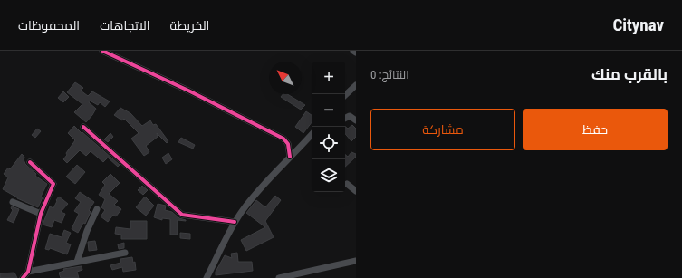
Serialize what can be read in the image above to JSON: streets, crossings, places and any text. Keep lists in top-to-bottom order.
{
  "north": "top left",
  "page": {
    "header": "Citynav",
    "nav": ["الخريطة", "الاتجاهات", "المحفوظات"],
    "heading": ["بالقرب منك", "النتائج: 0"],
    "map_buttons": ["+", "−"],
    "buttons": ["حفظ", "مشاركة"]
  }
}
